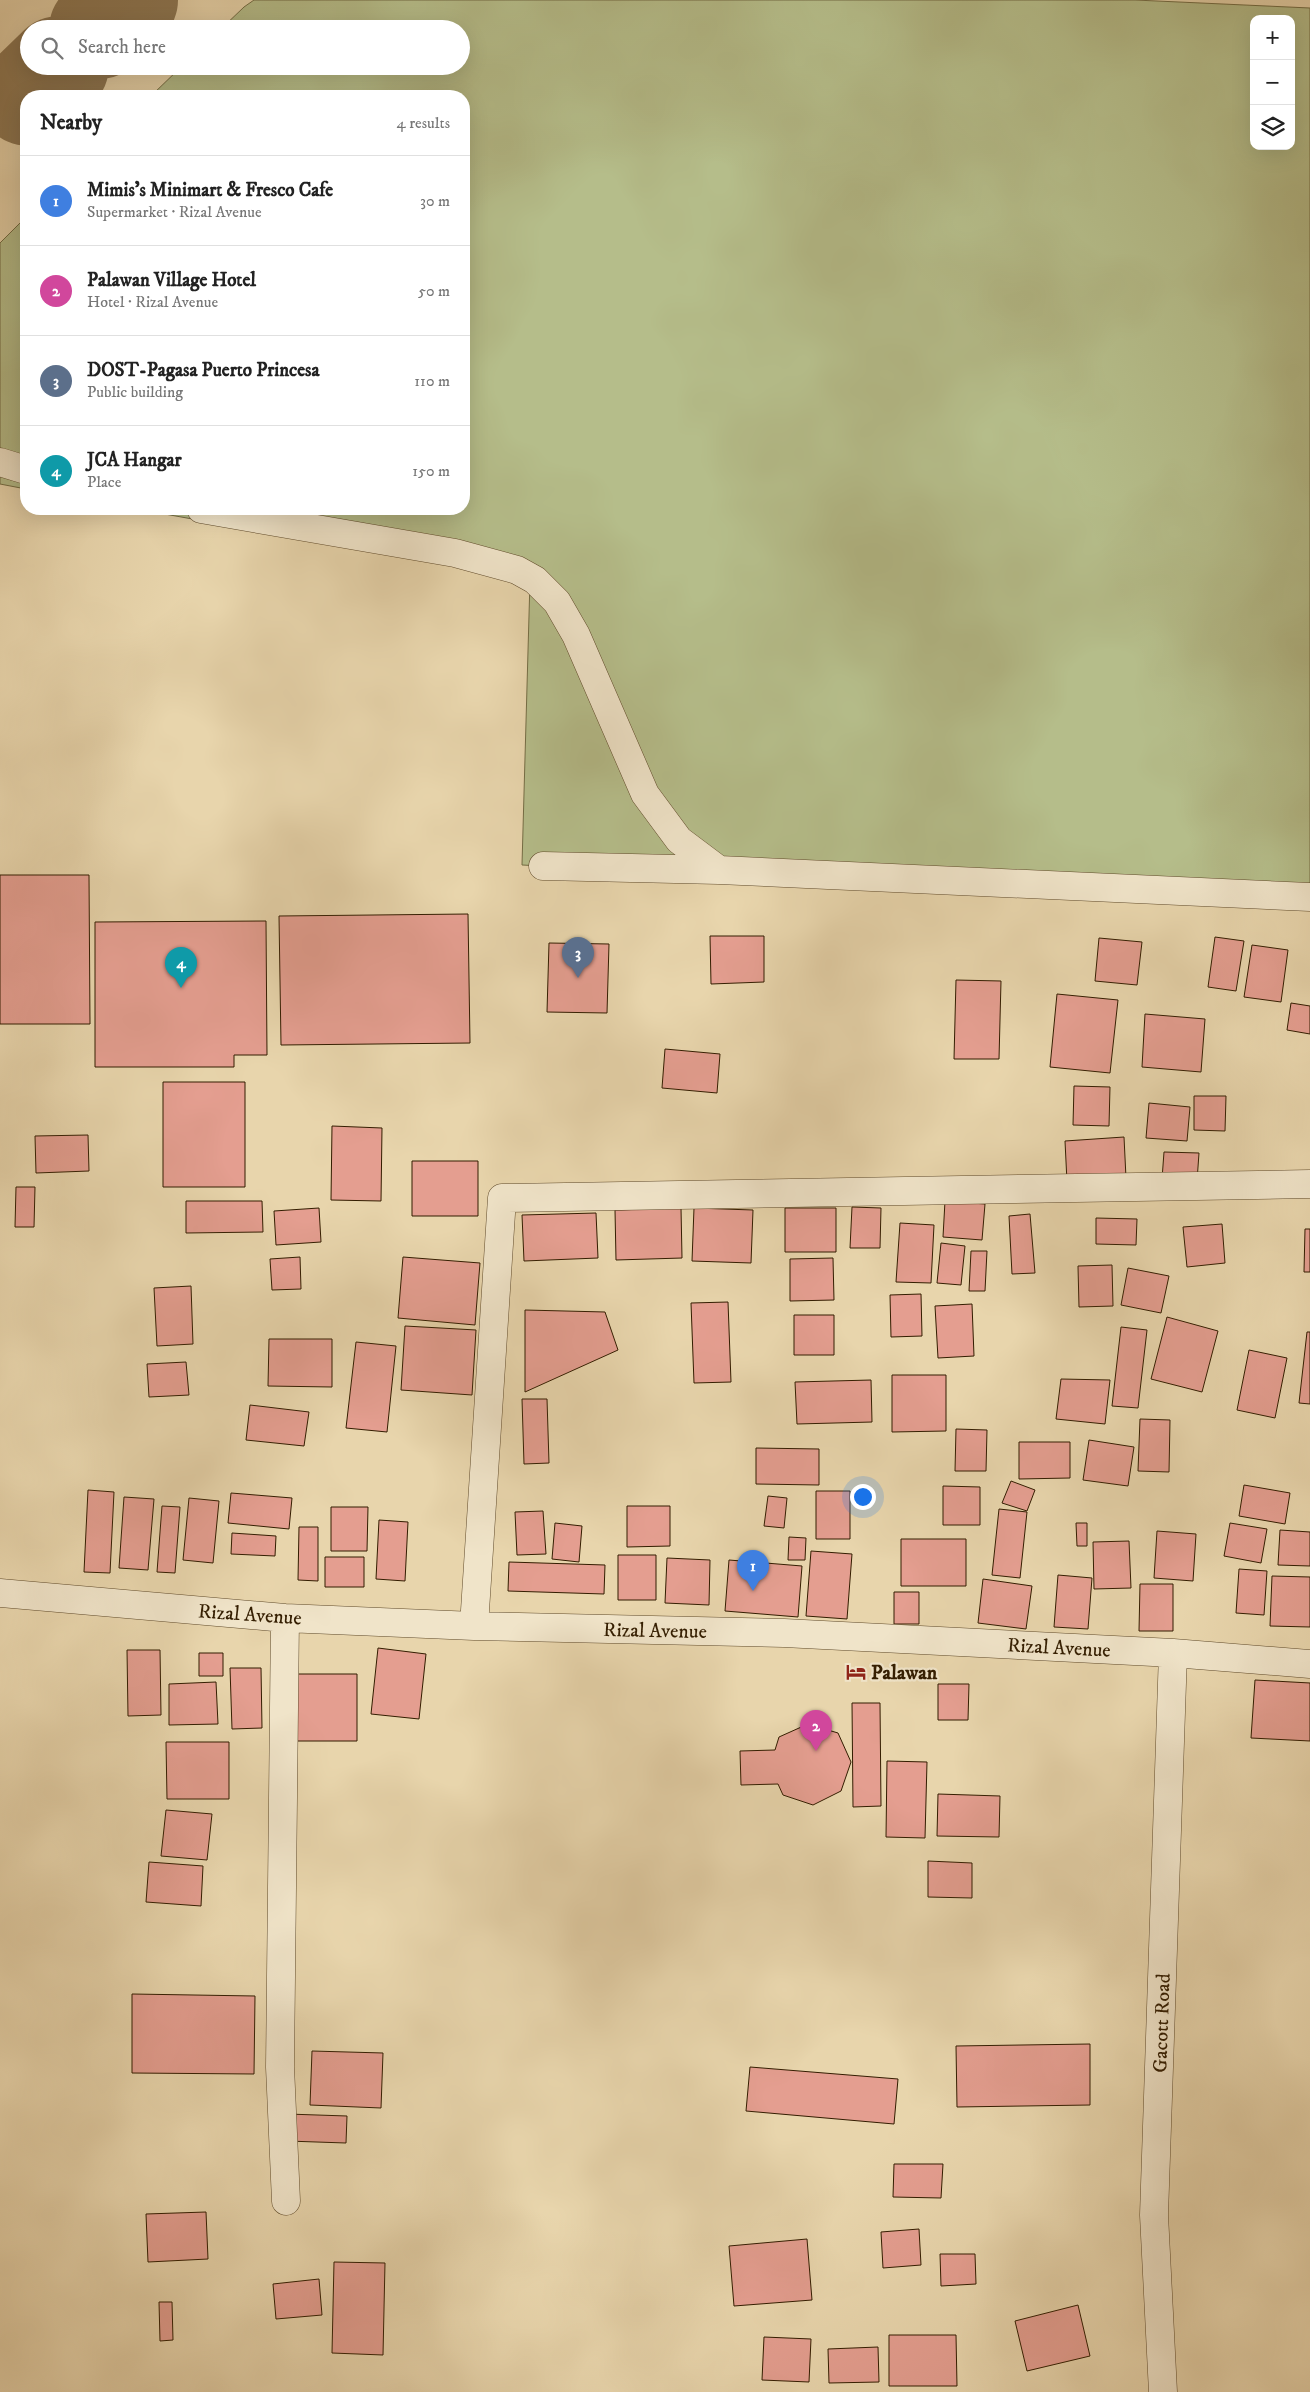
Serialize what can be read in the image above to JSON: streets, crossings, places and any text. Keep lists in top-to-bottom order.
{
  "streets": {
    "street": ["Rizal Avenue", "Gacott Road"]
  },
  "crossings": [
    ["Rizal Avenue", "Gacott Road"]
  ],
  "places": {
    "hotel": ["Palawan"]
  },
  "page": {
    "map_buttons": ["+", "−"],
    "search": "Search here",
    "heading": ["Nearby", "4 results"],
    "list": [
      {
        "mark": "1",
        "name": "Mimis's Minimart & Fresco Cafe",
        "note": "Supermarket · Rizal Avenue",
        "value": "30 m"
      },
      {
        "mark": "2",
        "name": "Palawan Village Hotel",
        "note": "Hotel · Rizal Avenue",
        "value": "50 m"
      },
      {
        "mark": "3",
        "name": "DOST-Pagasa Puerto Princesa",
        "note": "Public building",
        "value": "110 m"
      },
      {
        "mark": "4",
        "name": "JCA Hangar",
        "note": "Place",
        "value": "150 m"
      }
    ],
    "pins": [
      "3",
      "4",
      "1",
      "2"
    ]
  }
}
